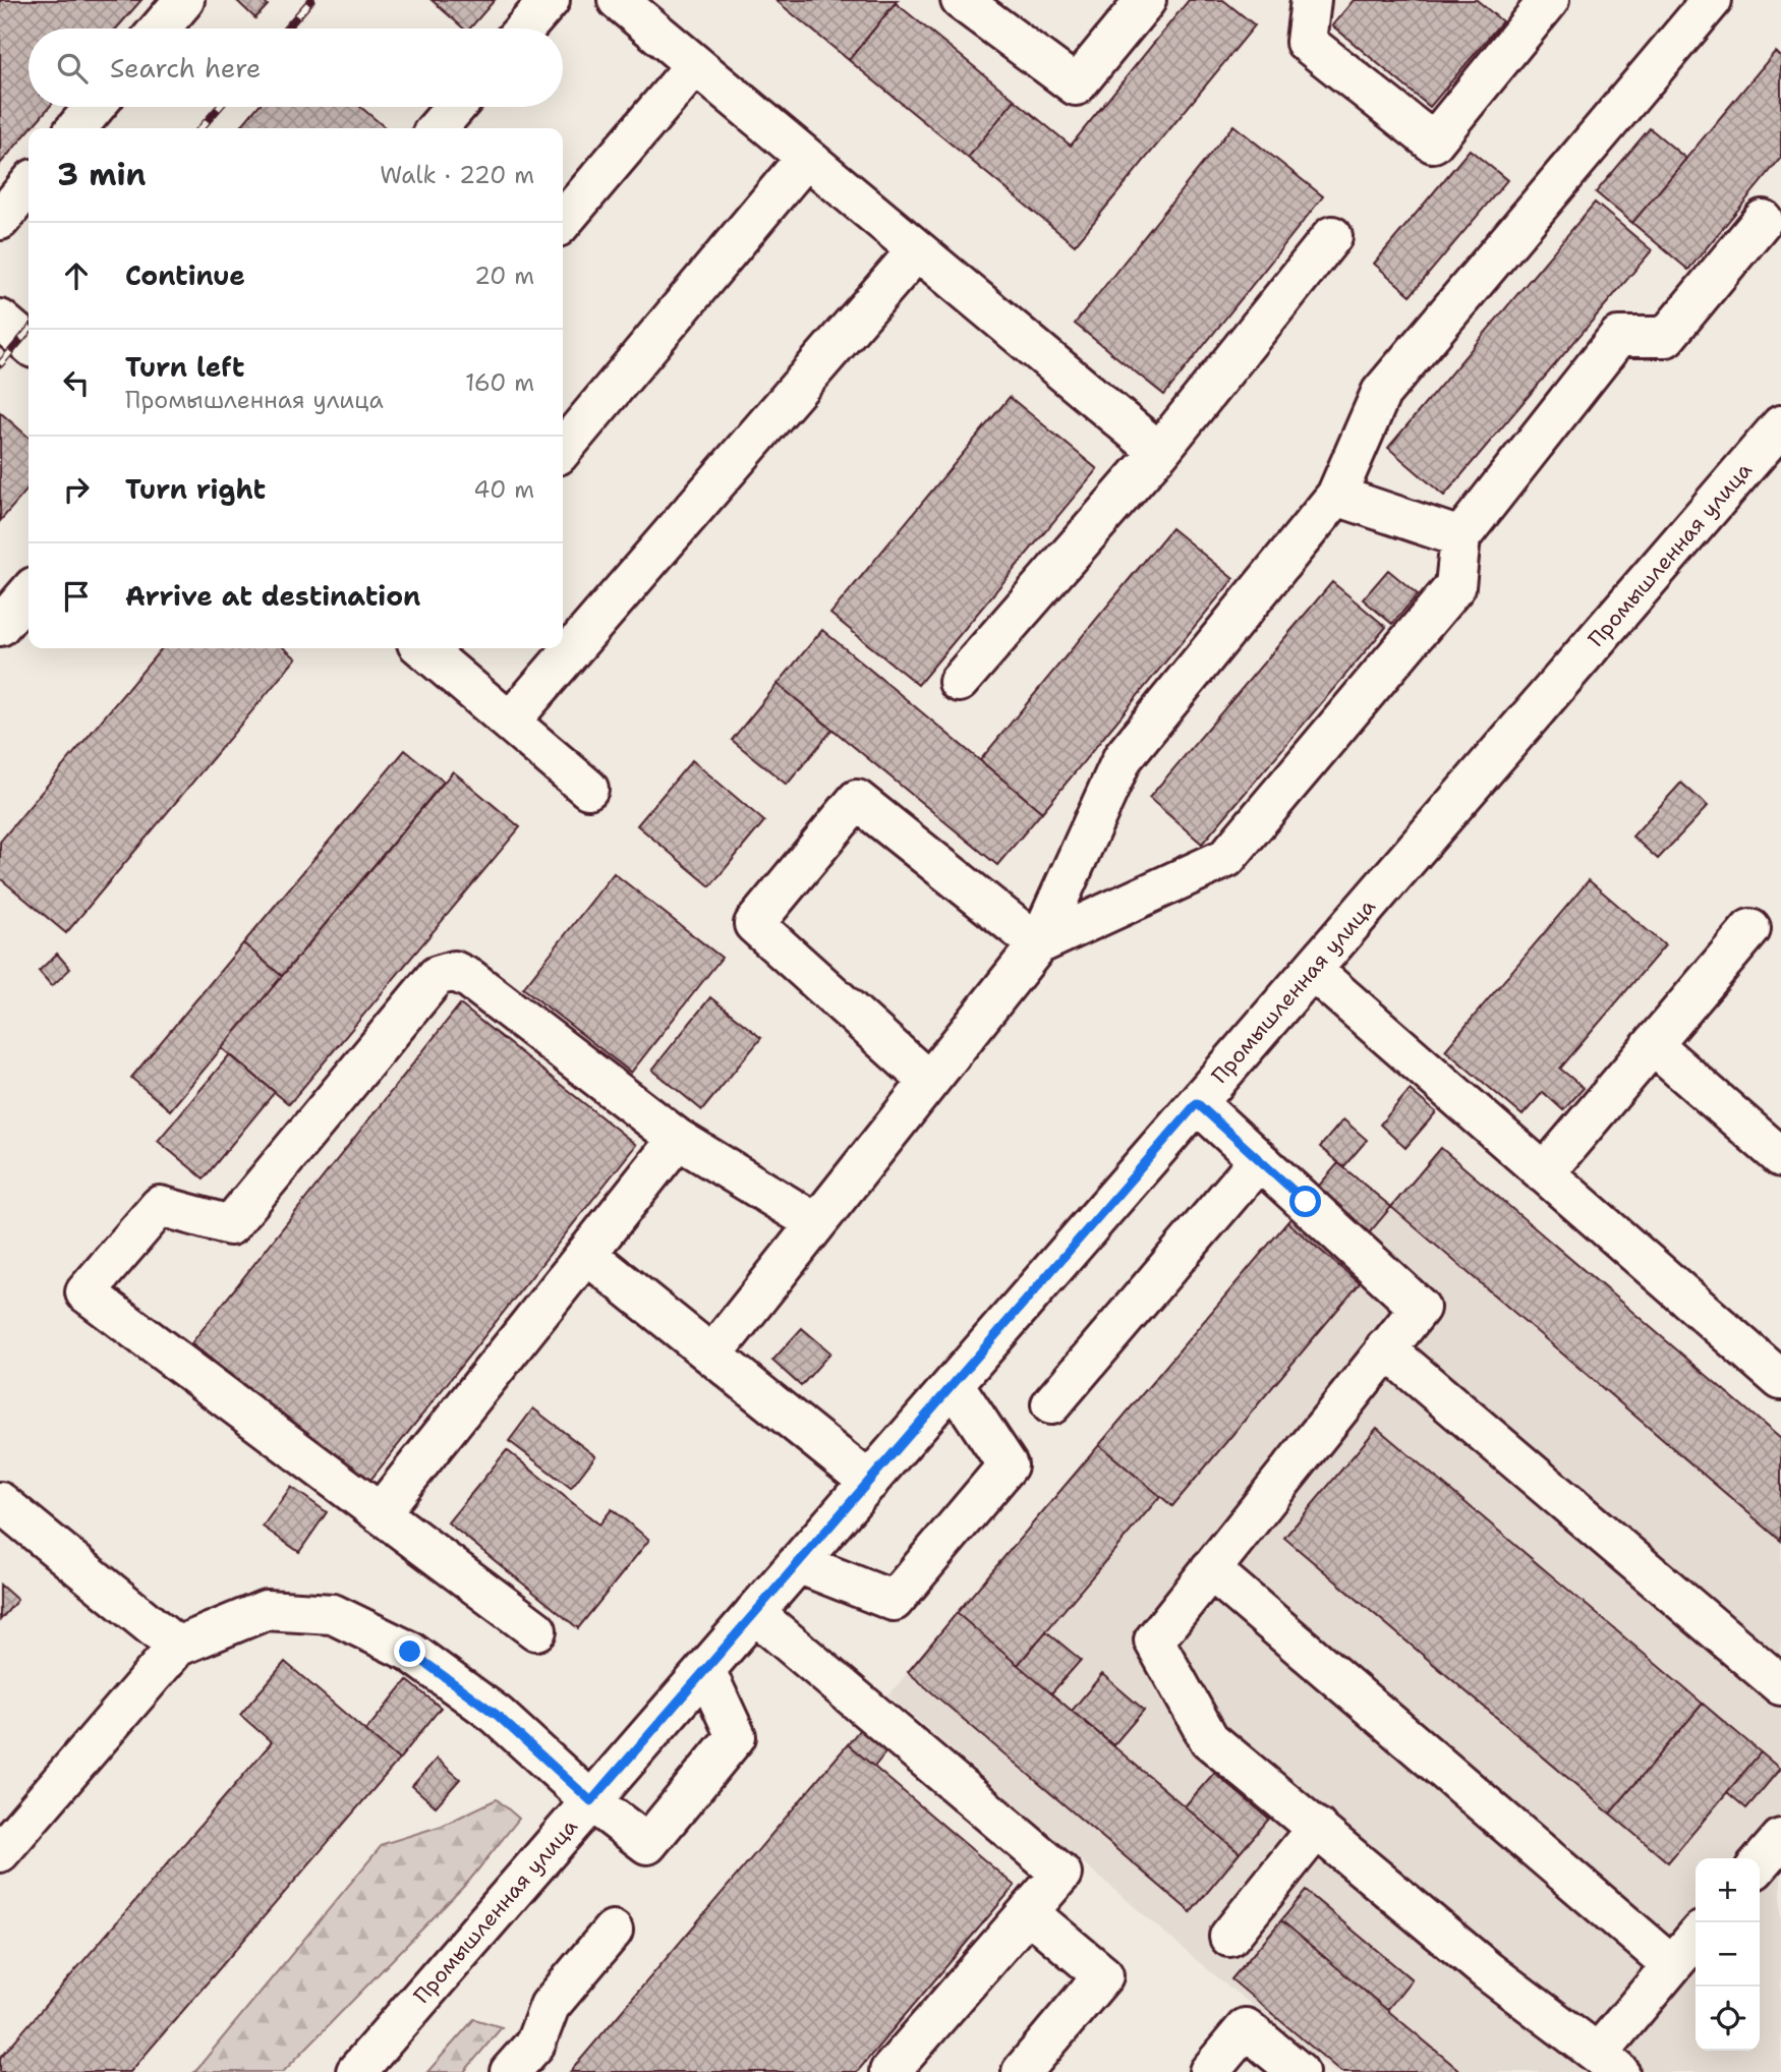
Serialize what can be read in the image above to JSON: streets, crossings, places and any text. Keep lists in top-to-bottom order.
{
  "streets": {
    "street": ["Промышленная улица"]
  },
  "page": {
    "search": "Search here",
    "heading": ["3 min", "Walk · 220 m"],
    "list": [
      ["Continue", "20 m"],
      ["Turn left", "Промышленная улица", "160 m"],
      ["Turn right", "40 m"],
      "Arrive at destination"
    ],
    "map_buttons": ["+", "−"]
  }
}
